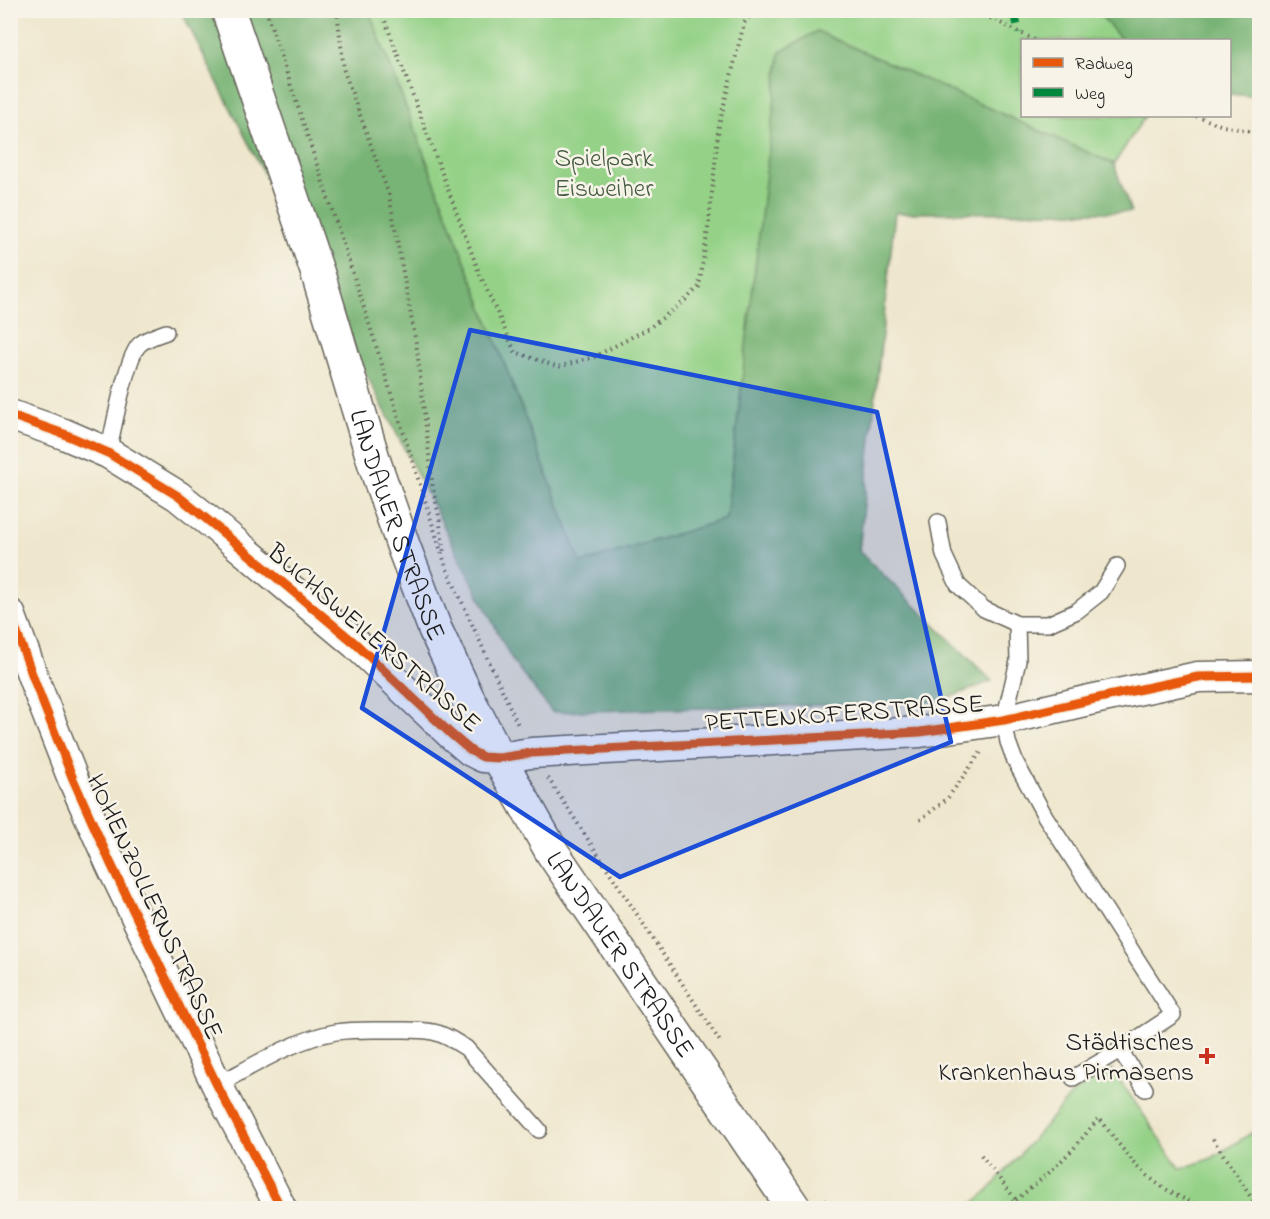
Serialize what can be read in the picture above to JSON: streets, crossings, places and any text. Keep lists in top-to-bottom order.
{
  "streets": {
    "main road": ["LANDAUER STRASSE"],
    "street": ["BUCHSWEILERSTRASSE", "PETTENKOFERSTRASSE", "HOHENZOLLERNSTRASSE"]
  },
  "crossings": [
    ["LANDAUER STRASSE", "BUCHSWEILERSTRASSE"],
    ["LANDAUER STRASSE", "PETTENKOFERSTRASSE"],
    ["BUCHSWEILERSTRASSE", "PETTENKOFERSTRASSE"]
  ],
  "parks": ["Spielpark Eisweiher"],
  "places": {
    "health": ["Städtisches Krankenhaus Pirmasens"]
  },
  "legend": ["Radweg", "Weg"]
}
